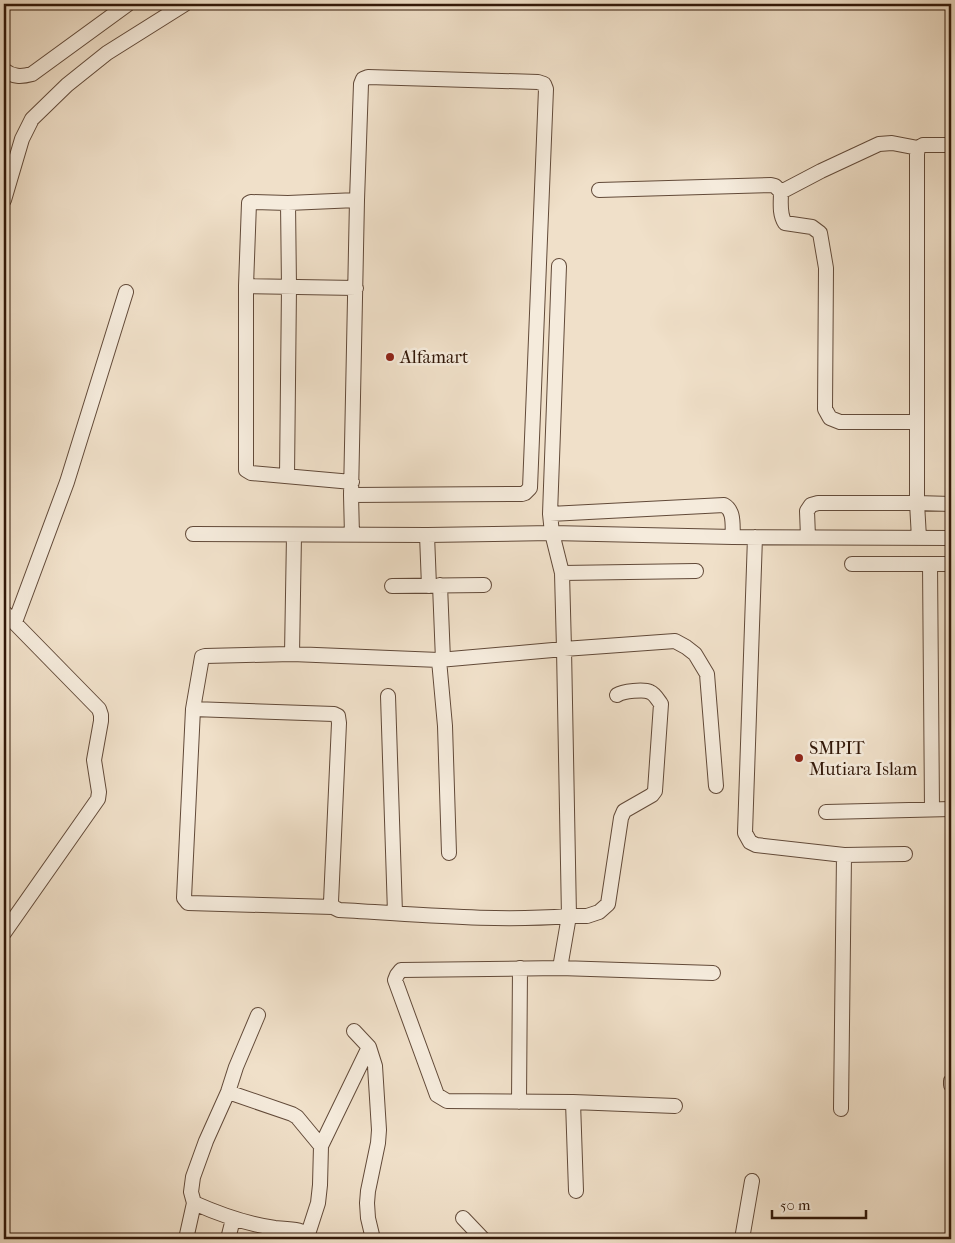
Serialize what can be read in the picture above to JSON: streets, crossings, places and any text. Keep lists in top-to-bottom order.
{
  "places": ["Alfamart", "SMPIT Mutiara Islam"],
  "scale_bar": "50 m"
}
